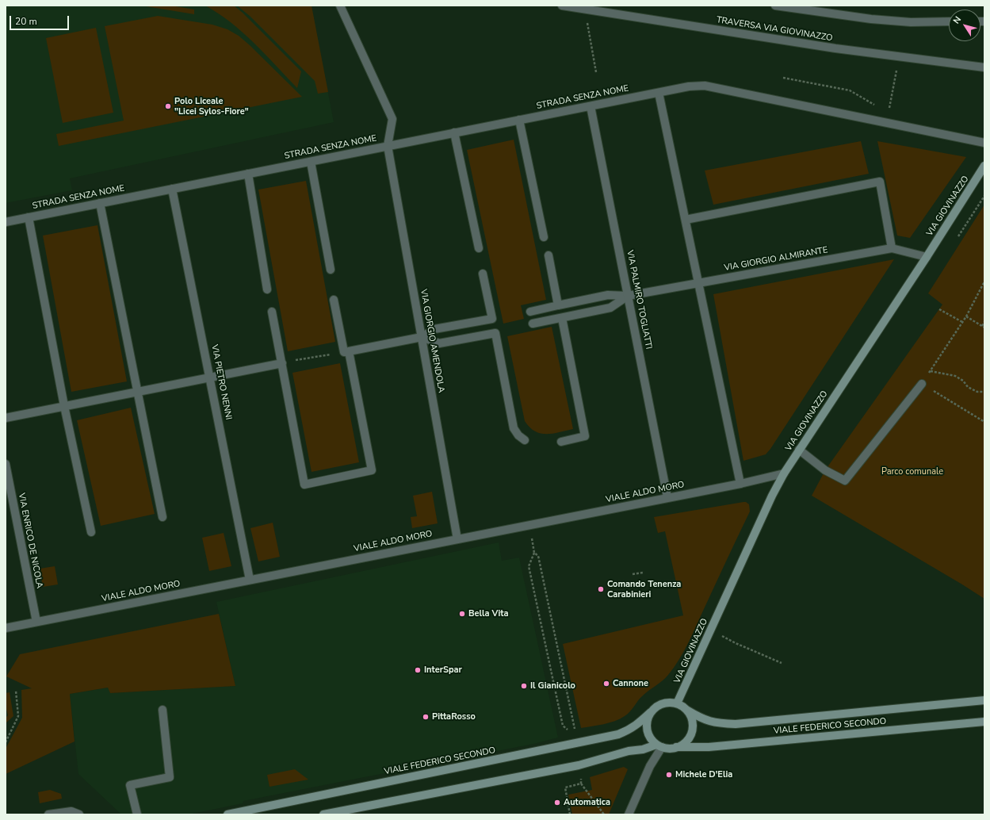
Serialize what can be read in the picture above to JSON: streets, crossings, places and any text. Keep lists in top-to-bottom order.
{
  "streets": {
    "main road": ["VIA GIOVINAZZO", "VIALE FEDERICO SECONDO"],
    "street": [
      "TRAVERSA VIA GIOVINAZZO",
      "STRADA SENZA NOME",
      "VIA GIORGIO ALMIRANTE",
      "VIA PALMIRO TOGLIATTI",
      "VIA GIORGIO AMENDOLA",
      "VIA PIETRO NENNI",
      "VIALE ALDO MORO",
      "VIA ENRICO DE NICOLA"
    ]
  },
  "crossings": [
    ["STRADA SENZA NOME", "VIA PALMIRO TOGLIATTI"],
    ["STRADA SENZA NOME", "VIA GIORGIO AMENDOLA"],
    ["STRADA SENZA NOME", "VIA PIETRO NENNI"],
    ["VIA GIOVINAZZO", "VIA GIORGIO ALMIRANTE"],
    ["VIA GIOVINAZZO", "VIALE ALDO MORO"],
    ["VIA GIOVINAZZO", "VIALE FEDERICO SECONDO"],
    ["VIA GIORGIO ALMIRANTE", "VIA PALMIRO TOGLIATTI"],
    ["VIA PALMIRO TOGLIATTI", "VIALE ALDO MORO"],
    ["VIA GIORGIO AMENDOLA", "VIALE ALDO MORO"],
    ["VIA PIETRO NENNI", "VIALE ALDO MORO"],
    ["VIALE ALDO MORO", "VIA ENRICO DE NICOLA"]
  ],
  "parks": ["Parco comunale"],
  "places": [
    "Polo Liceale \"Licei Sylos-Fiore\"",
    "Comando Tenenza Carabinieri",
    "Bella Vita",
    "InterSpar",
    "Cannone",
    "Il Gianicolo",
    "PittaRosso",
    "Michele D'Elia",
    "Automatica"
  ],
  "scale_bar": "20 m",
  "north": "top left"
}
